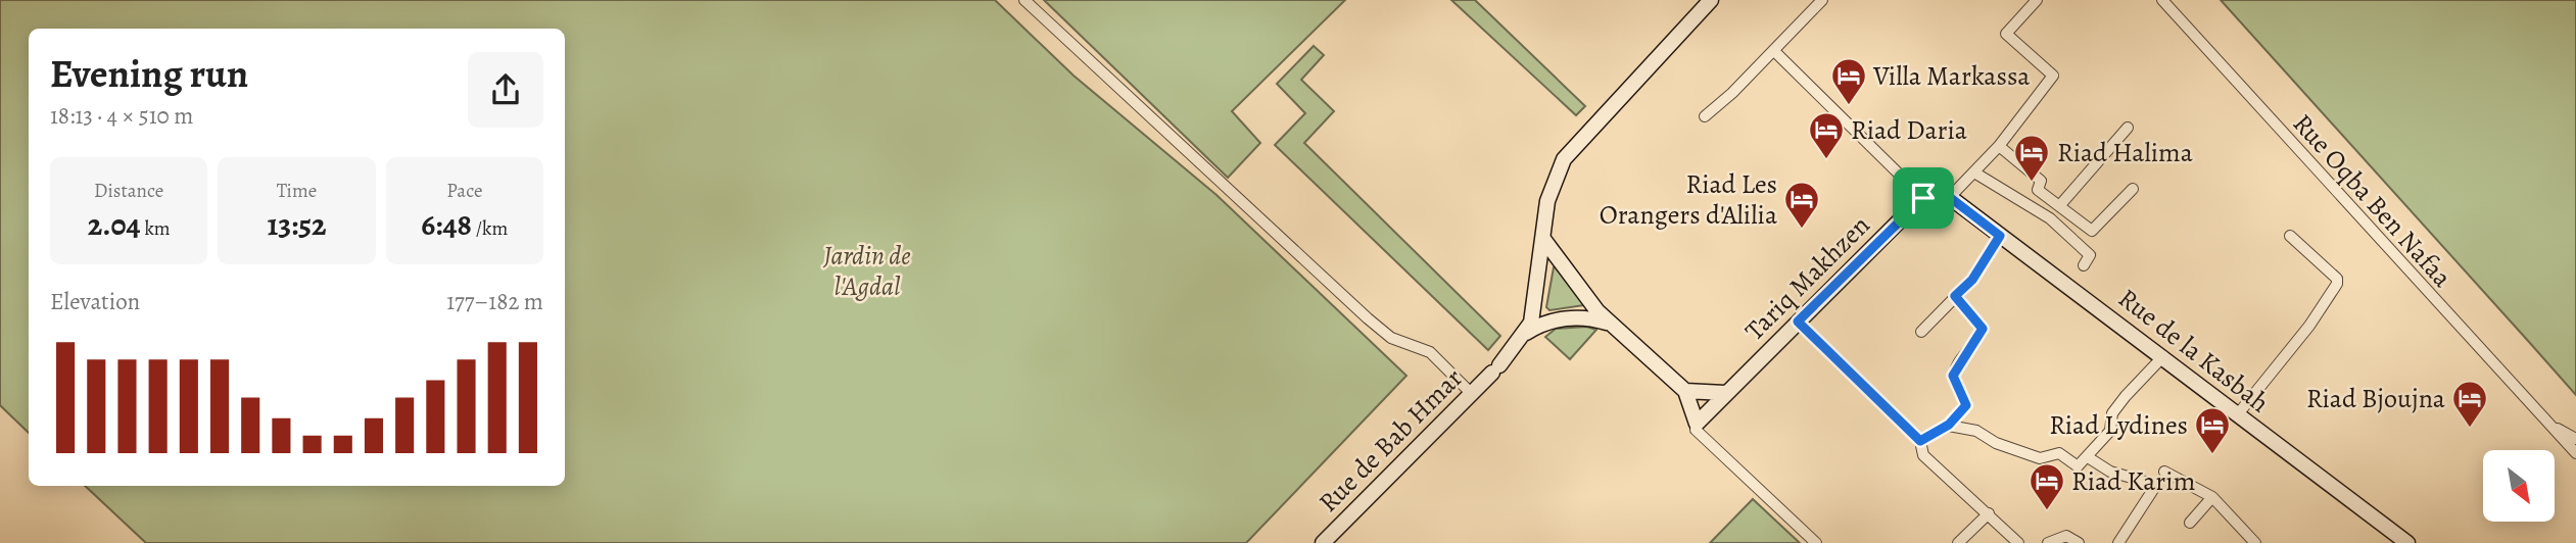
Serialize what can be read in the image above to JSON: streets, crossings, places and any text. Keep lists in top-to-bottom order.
{
  "streets": {
    "street": [
      "Rue Oqba Ben Nafaa",
      "Tariq Makhzen",
      "Rue de la Kasbah",
      "Rue de Bab Hmar"
    ]
  },
  "parks": ["Jardin de l'Agdal"],
  "places": {
    "hotel": [
      "Villa Markassa",
      "Riad Daria",
      "Riad Halima",
      "Riad Les Orangers d'Alilia",
      "Riad Bjoujna",
      "Riad Lydines",
      "Riad Karim"
    ]
  },
  "north": "bottom right",
  "page": {
    "heading": ["Evening run", "18:13 · 4 × 510 m"],
    "stats": [
      ["Distance", "2.04 km"],
      ["Time", "13:52"],
      ["Pace", "6:48 /km"]
    ],
    "chart": ["Elevation", "177–182 m"]
  }
}
